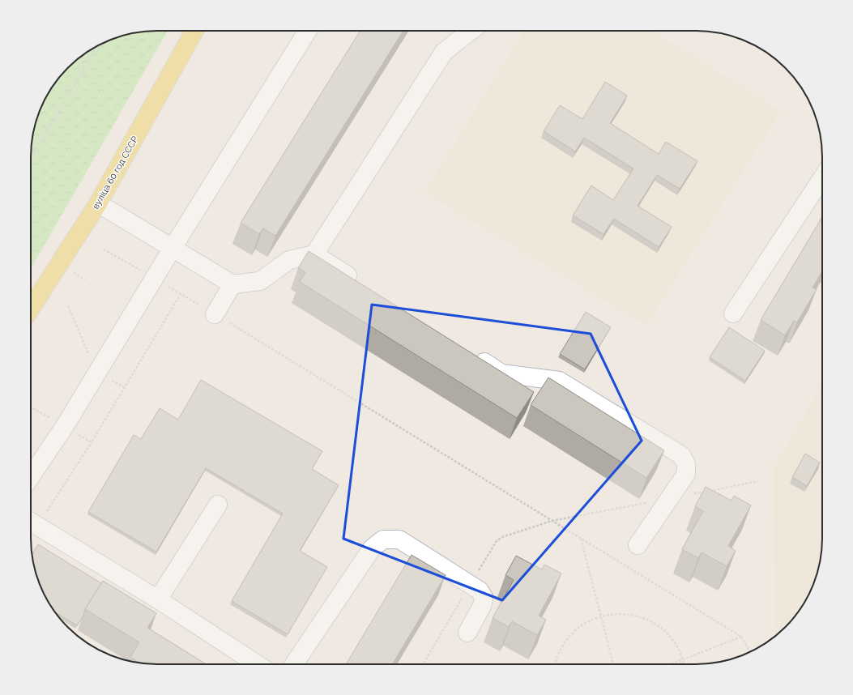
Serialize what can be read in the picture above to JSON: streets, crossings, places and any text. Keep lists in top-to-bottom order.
{
  "streets": {
    "main road": ["вуліца 60 год СССР"]
  }
}
